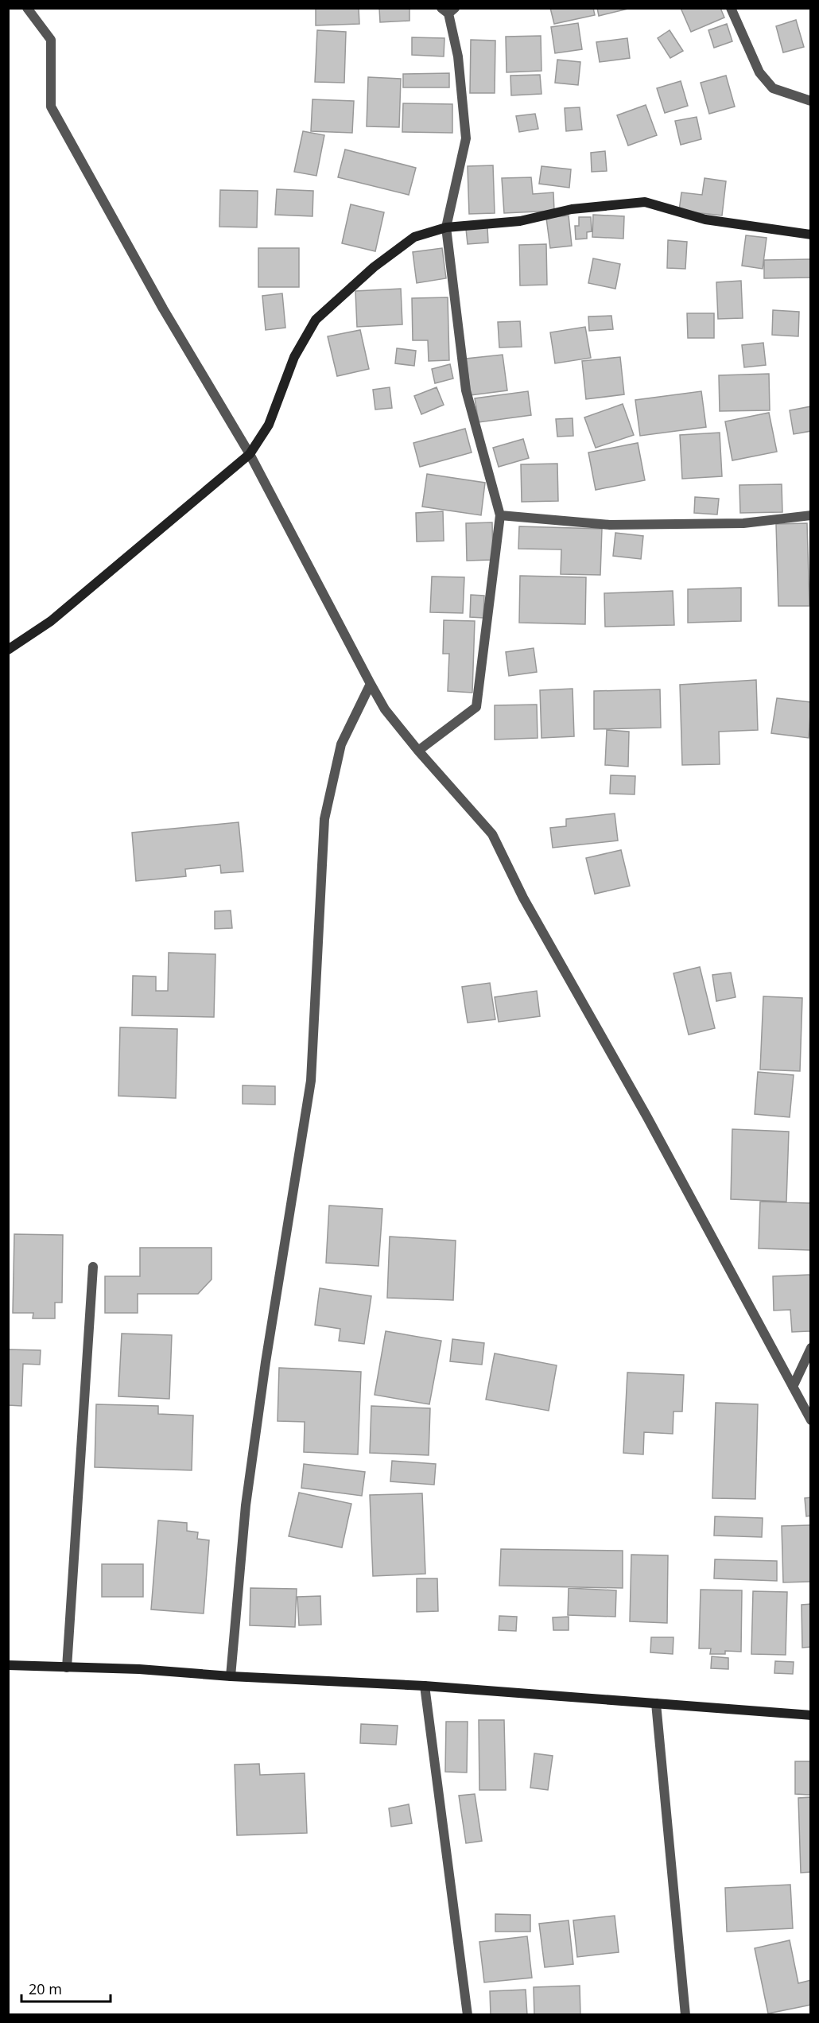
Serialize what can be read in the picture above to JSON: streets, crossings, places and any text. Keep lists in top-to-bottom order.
{
  "scale_bar": "20 m"
}
